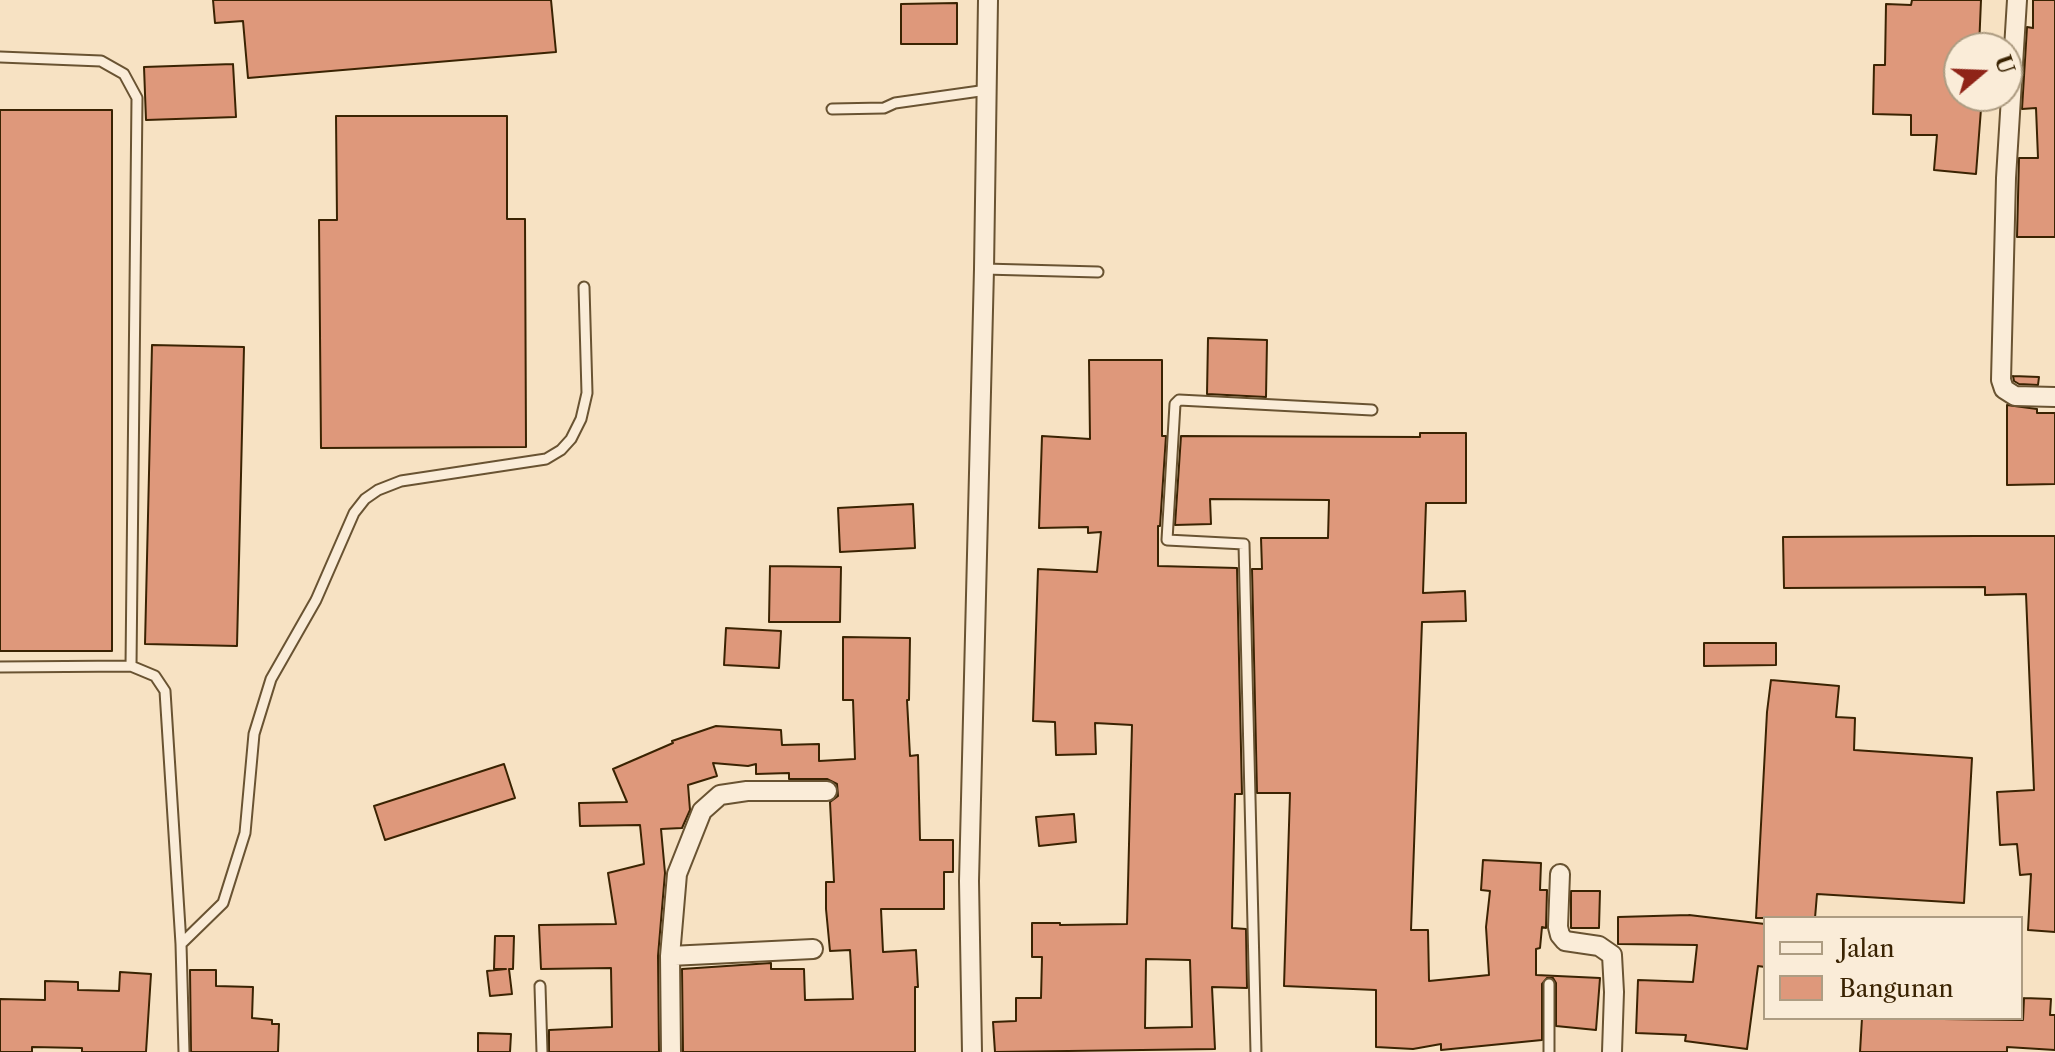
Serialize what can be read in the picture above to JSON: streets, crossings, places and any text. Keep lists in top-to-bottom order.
{
  "legend": ["Jalan", "Bangunan"],
  "north": "right"
}
